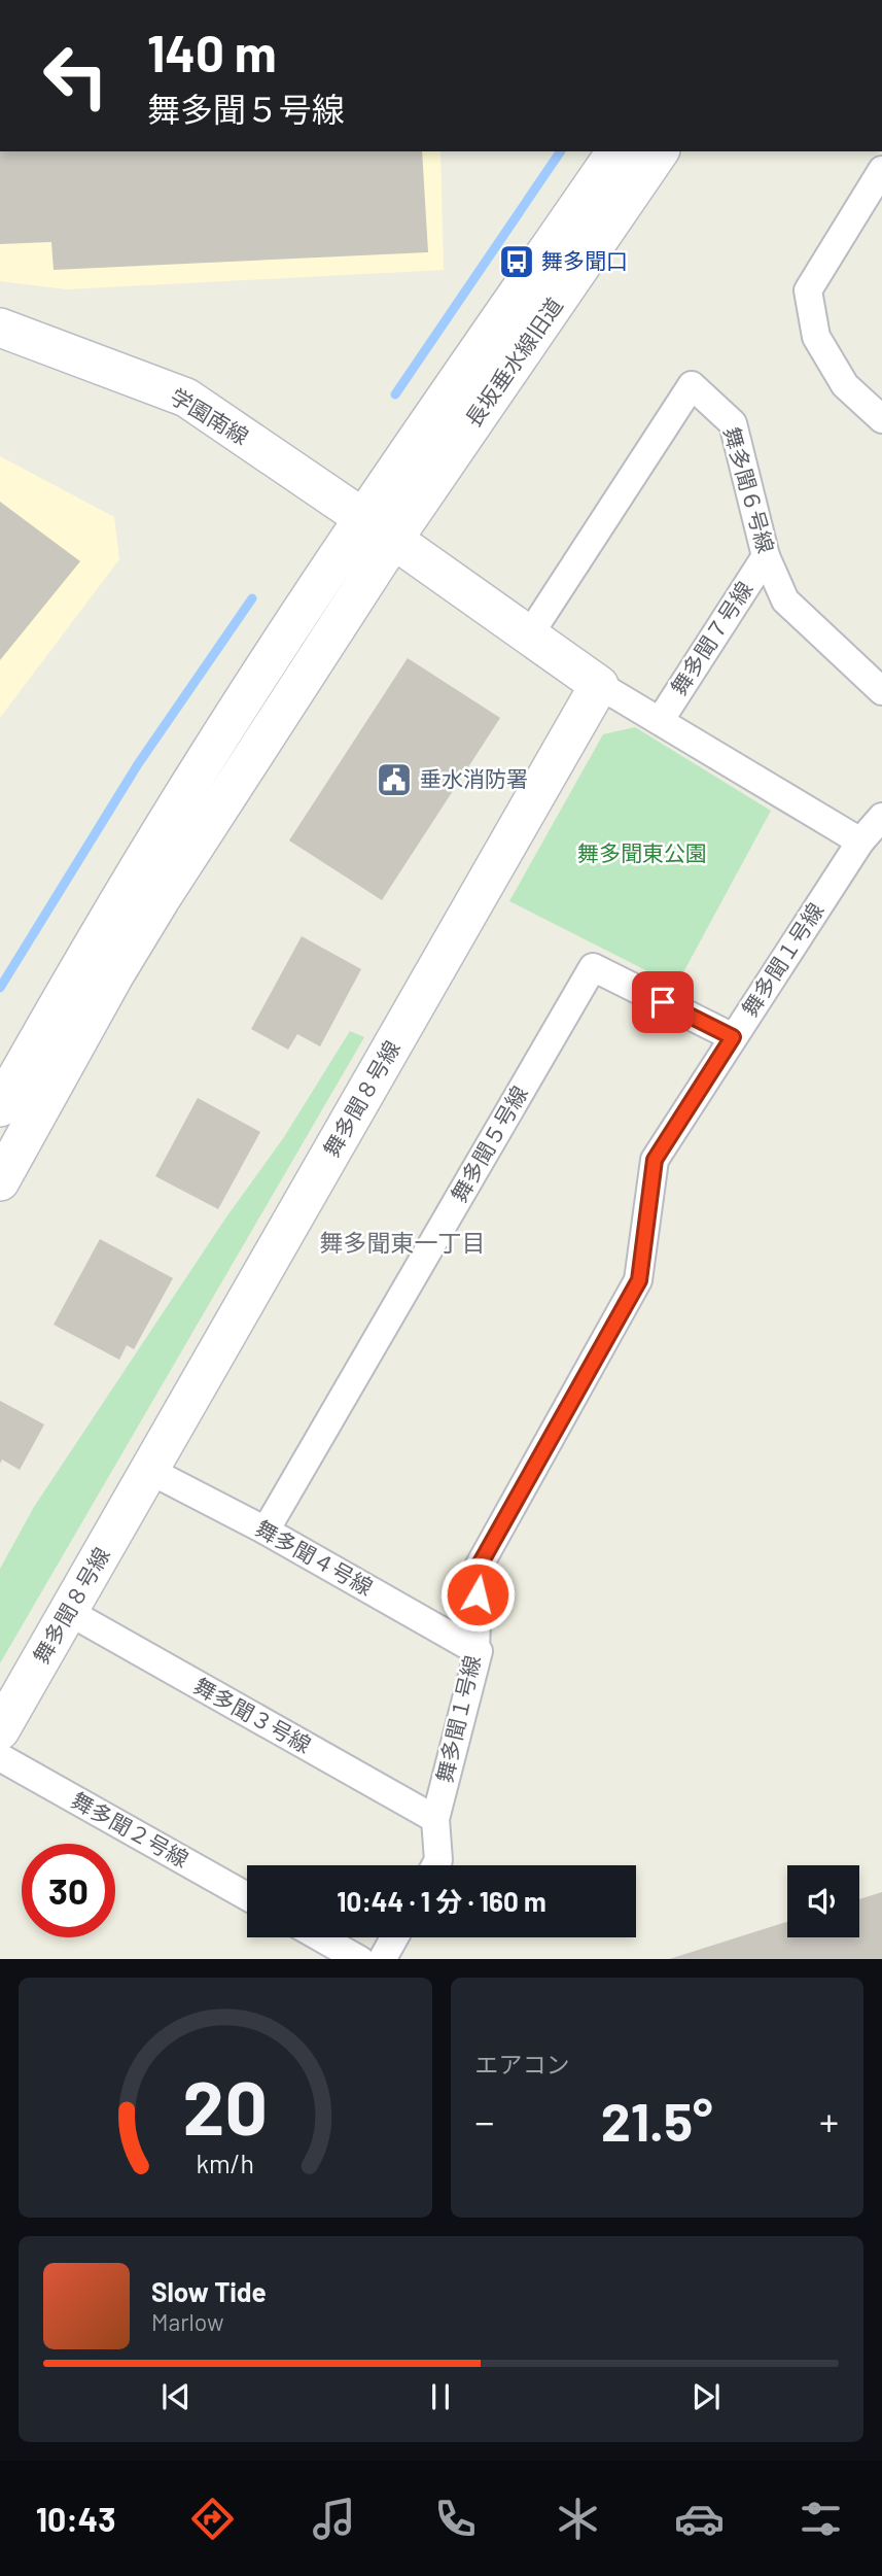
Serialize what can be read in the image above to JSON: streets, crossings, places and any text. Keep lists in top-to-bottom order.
{
  "streets": {
    "street": [
      "長坂垂水線旧道",
      "学園南線",
      "舞多聞６号線",
      "舞多聞７号線",
      "舞多聞１号線",
      "舞多聞８号線",
      "舞多聞５号線",
      "舞多聞４号線",
      "舞多聞３号線",
      "舞多聞２号線"
    ]
  },
  "crossings": [
    ["長坂垂水線旧道", "学園南線"],
    ["舞多聞６号線", "舞多聞７号線"],
    ["舞多聞１号線", "舞多聞５号線"],
    ["舞多聞１号線", "舞多聞４号線"],
    ["舞多聞１号線", "舞多聞３号線"],
    ["舞多聞８号線", "舞多聞４号線"],
    ["舞多聞８号線", "舞多聞３号線"],
    ["舞多聞５号線", "舞多聞４号線"]
  ],
  "districts": ["舞多聞東一丁目"],
  "parks": ["舞多聞東公園"],
  "places": {
    "bus stop": ["舞多聞口"],
    "public building": ["垂水消防署"]
  },
  "page": {
    "turn": ["140 m", "舞多聞５号線"],
    "limit": "30",
    "trip": "10:44 · 1 分 · 160 m",
    "tile": "エアコン",
    "heat": ["−", "21.5°", "+"],
    "song": ["Slow Tide", "Marlow"],
    "tabs": "10:43",
    "gauge": ["20", "km/h"]
  }
}
